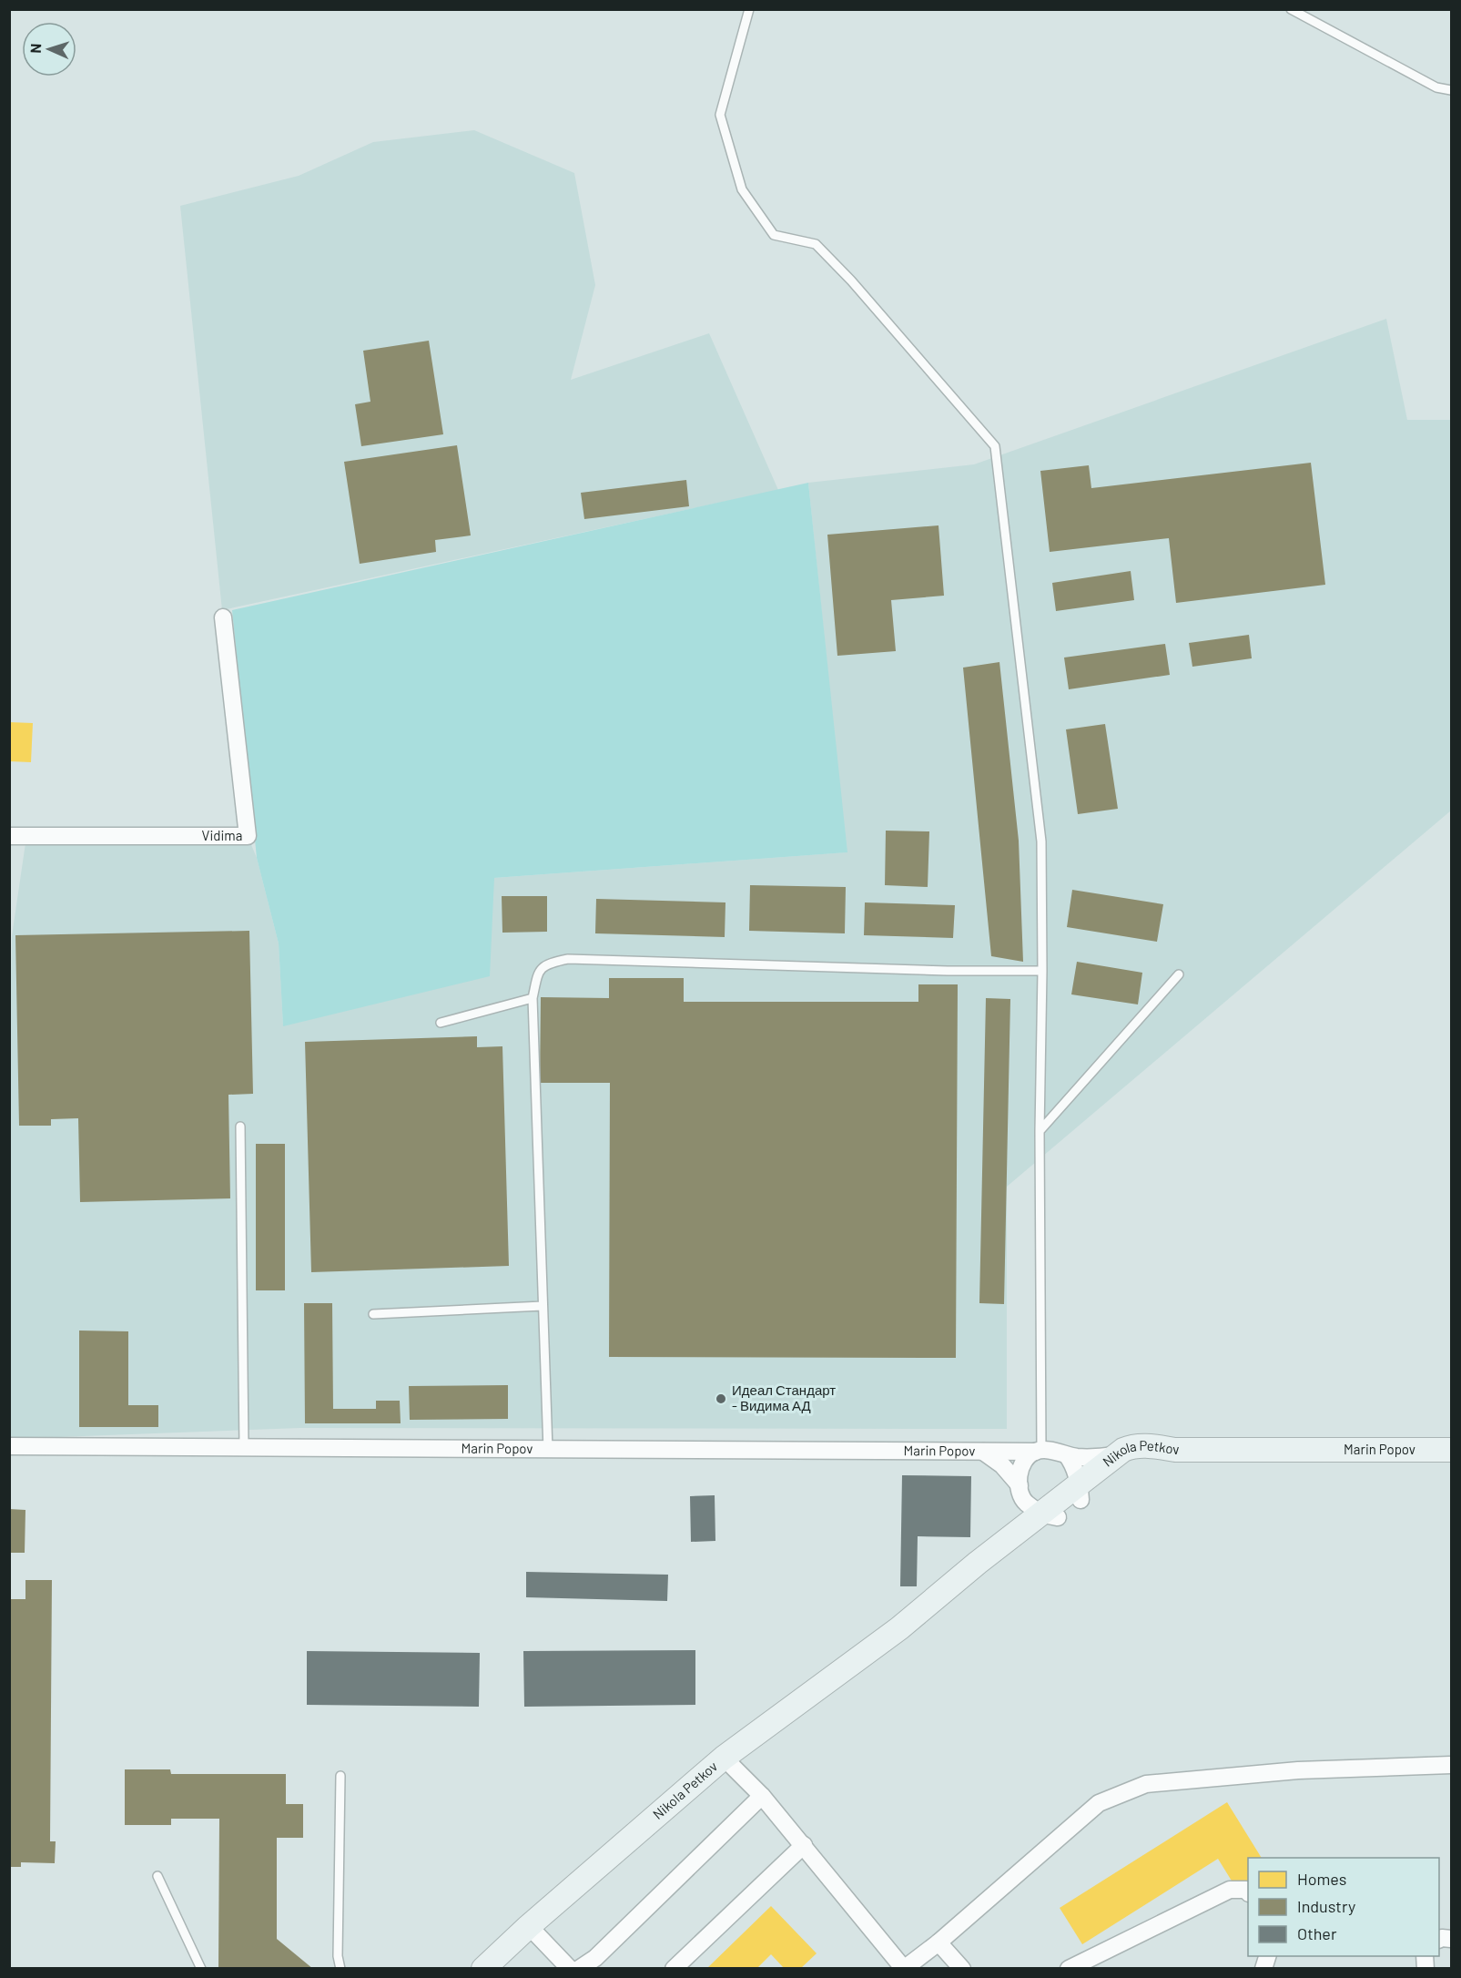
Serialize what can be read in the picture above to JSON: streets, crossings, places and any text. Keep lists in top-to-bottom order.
{
  "streets": {
    "main road": ["Marin Popov", "Nikola Petkov"],
    "street": ["Vidima"]
  },
  "crossings": [
    ["Marin Popov", "Nikola Petkov"]
  ],
  "places": ["Идеал Стандарт - Видима АД"],
  "legend": ["Homes", "Industry", "Other"],
  "north": "left"
}
